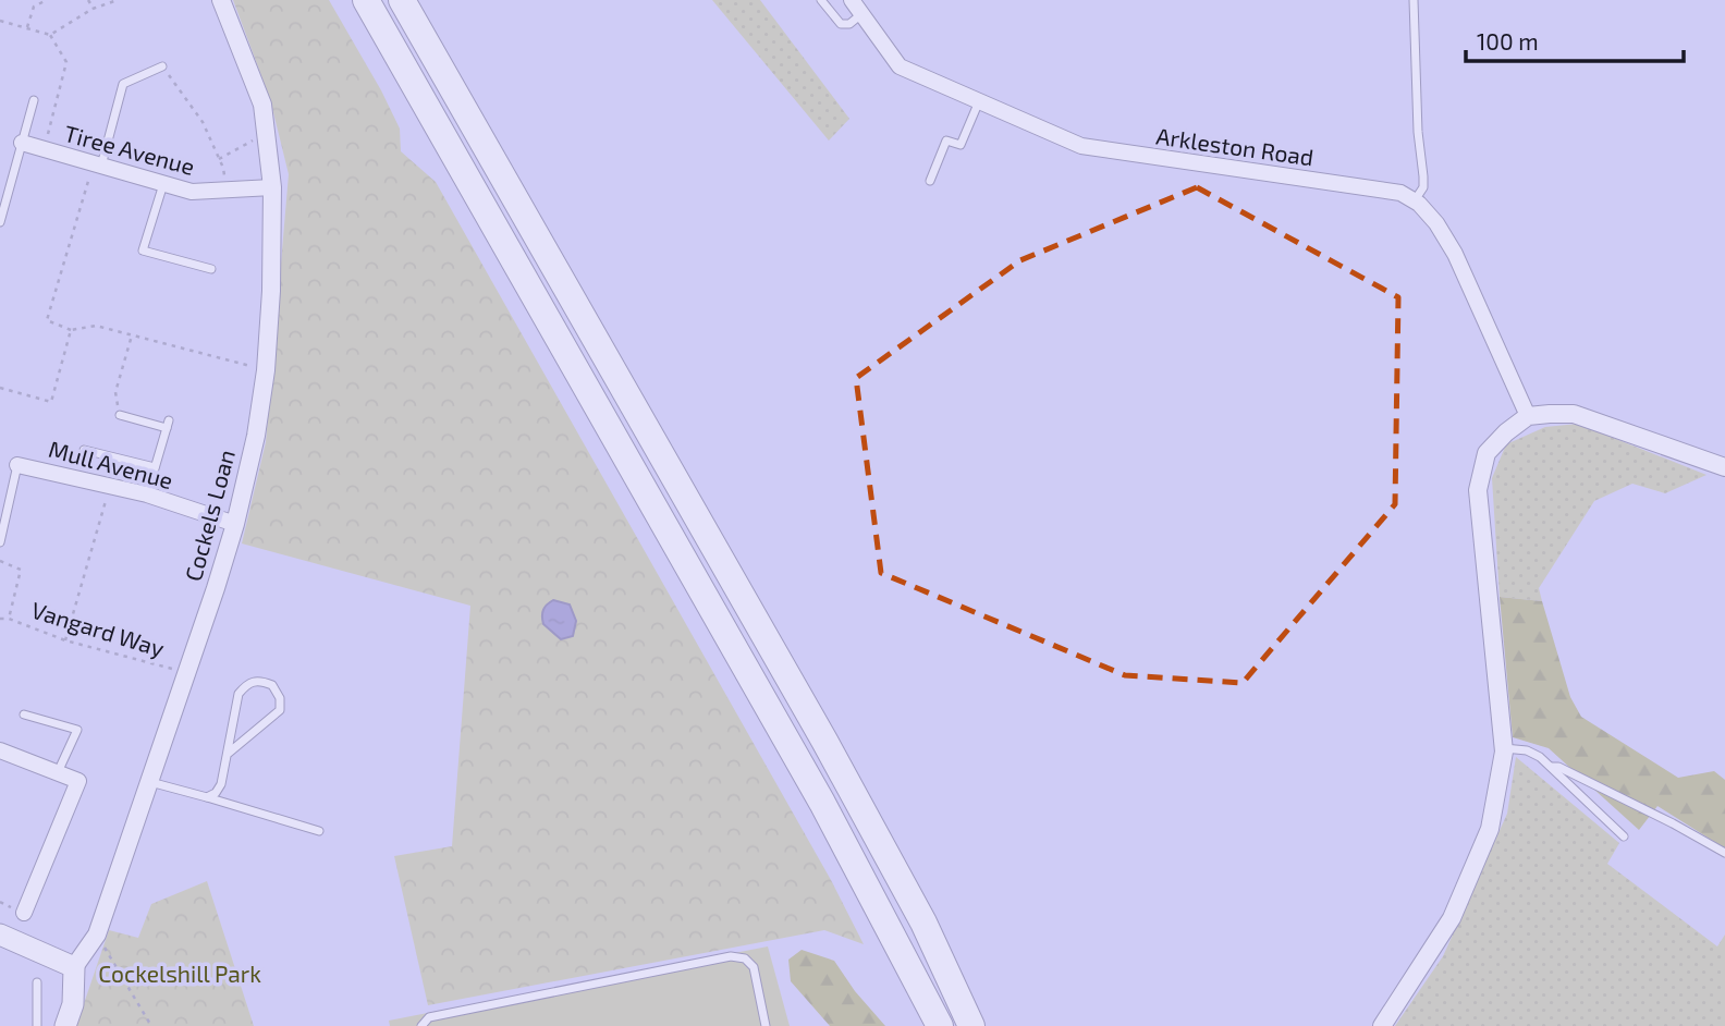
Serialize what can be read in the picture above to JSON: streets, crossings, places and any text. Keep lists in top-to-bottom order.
{
  "streets": {
    "street": [
      "Arkleston Road",
      "Tiree Avenue",
      "Mull Avenue",
      "Cockels Loan"
    ],
    "path": ["Vangard Way"]
  },
  "crossings": [
    ["Tiree Avenue", "Cockels Loan"],
    ["Mull Avenue", "Cockels Loan"],
    ["Cockels Loan", "Vangard Way"]
  ],
  "parks": ["Cockelshill Park"],
  "scale_bar": "100 m"
}
